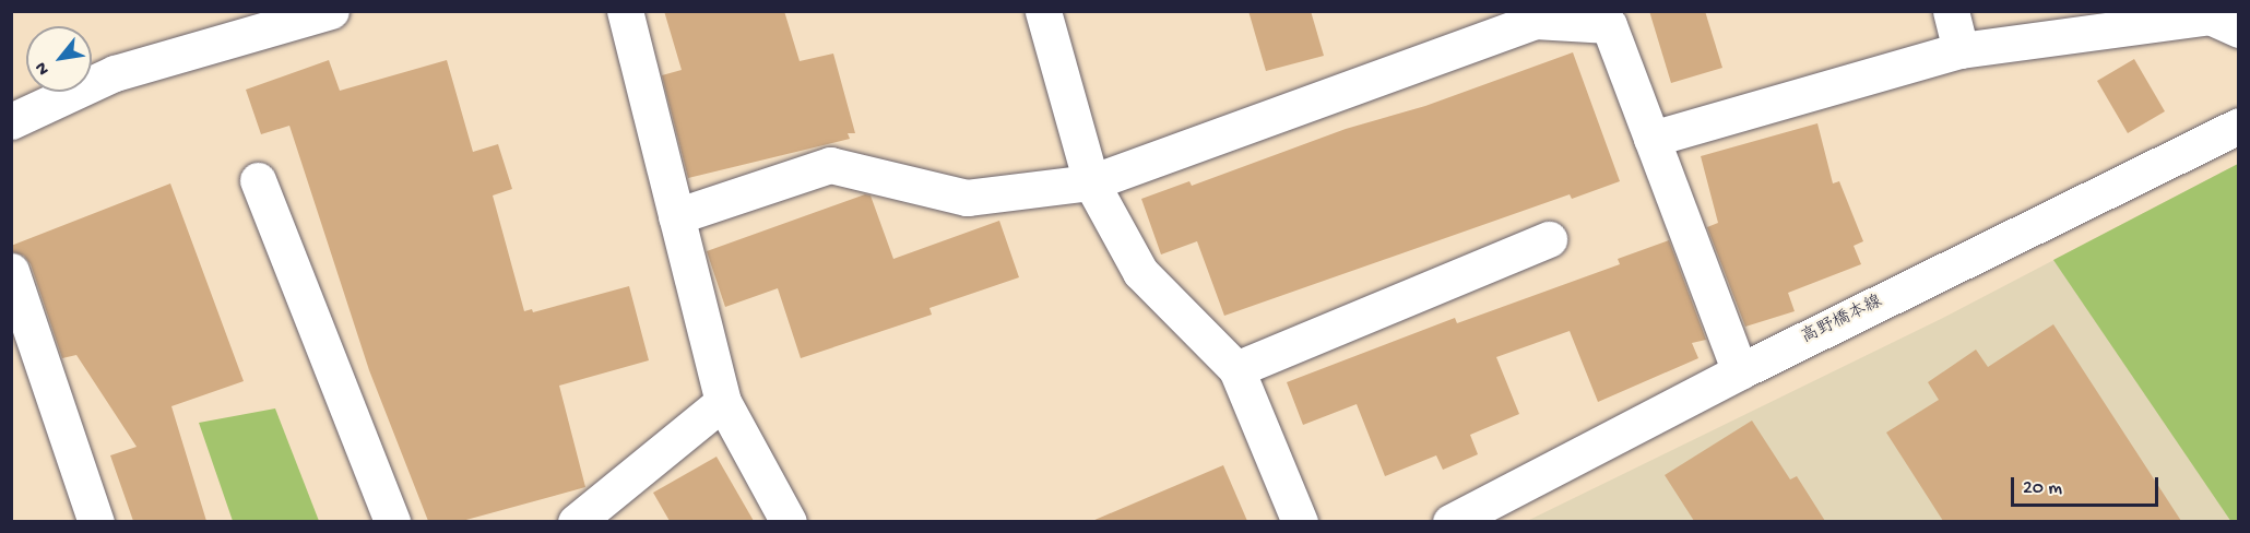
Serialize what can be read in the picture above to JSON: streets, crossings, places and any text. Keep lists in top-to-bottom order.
{
  "streets": {
    "street": ["高野橋本線"]
  },
  "scale_bar": "20 m",
  "north": "bottom left"
}
